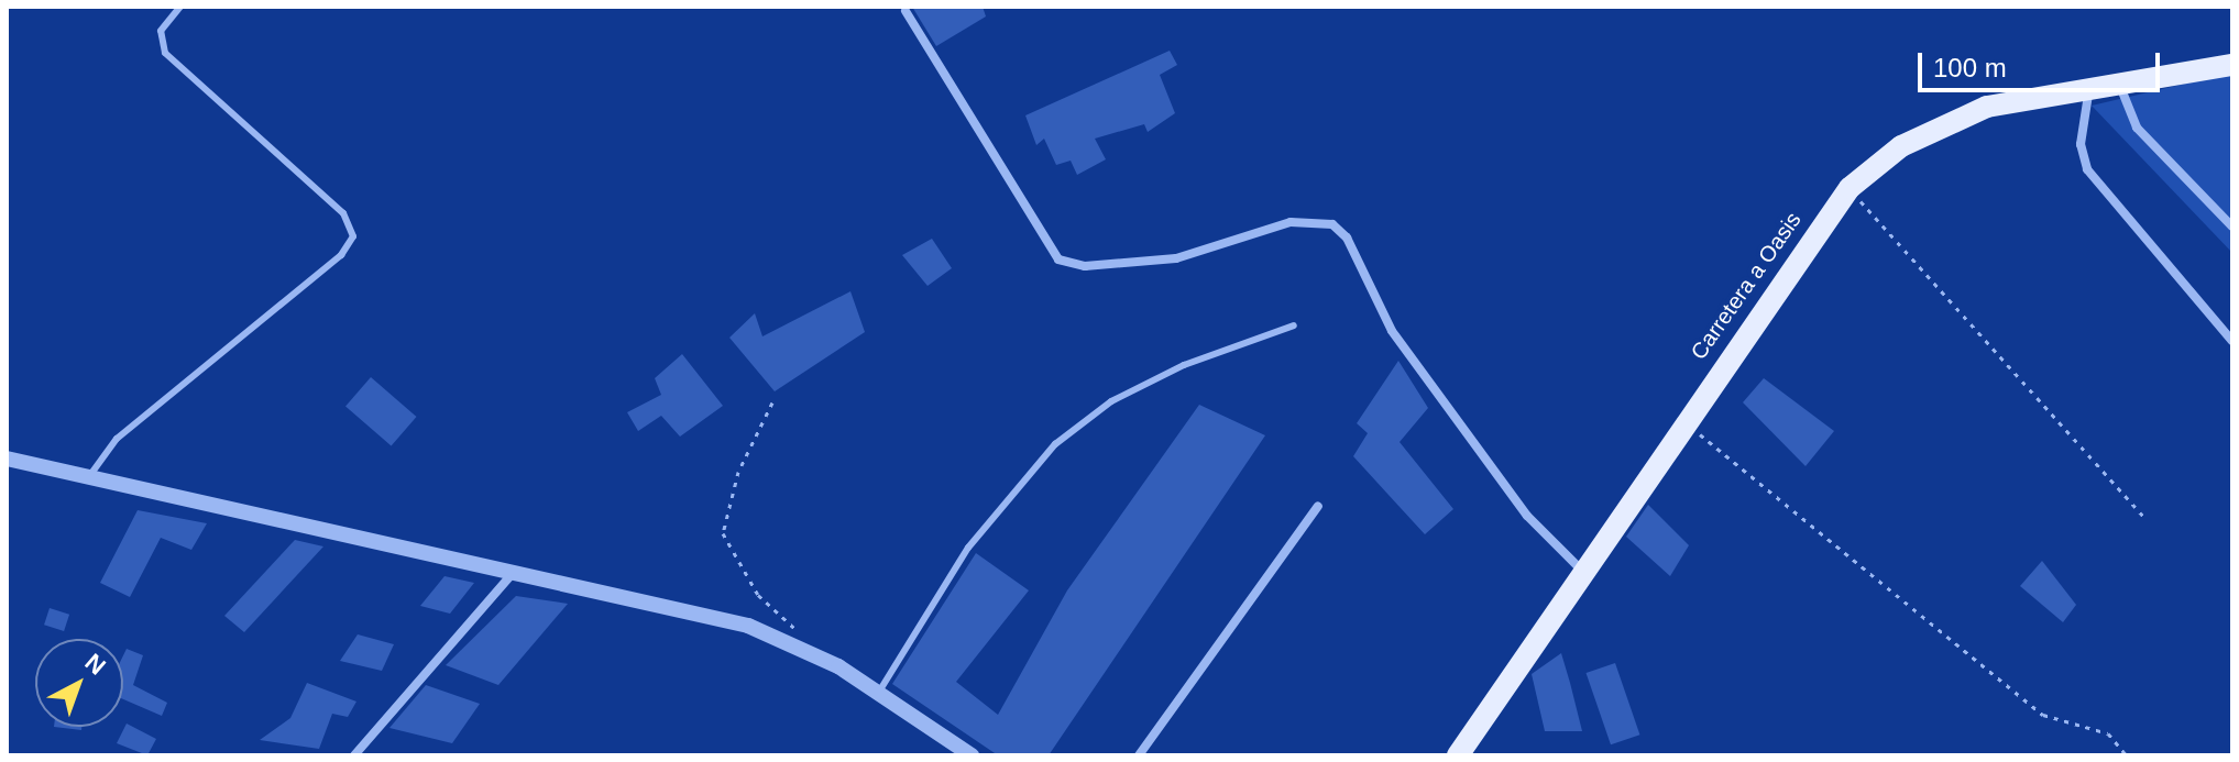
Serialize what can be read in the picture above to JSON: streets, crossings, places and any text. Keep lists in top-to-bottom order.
{
  "streets": {
    "main road": ["Carretera a Oasis"]
  },
  "scale_bar": "100 m",
  "north": "top right"
}
